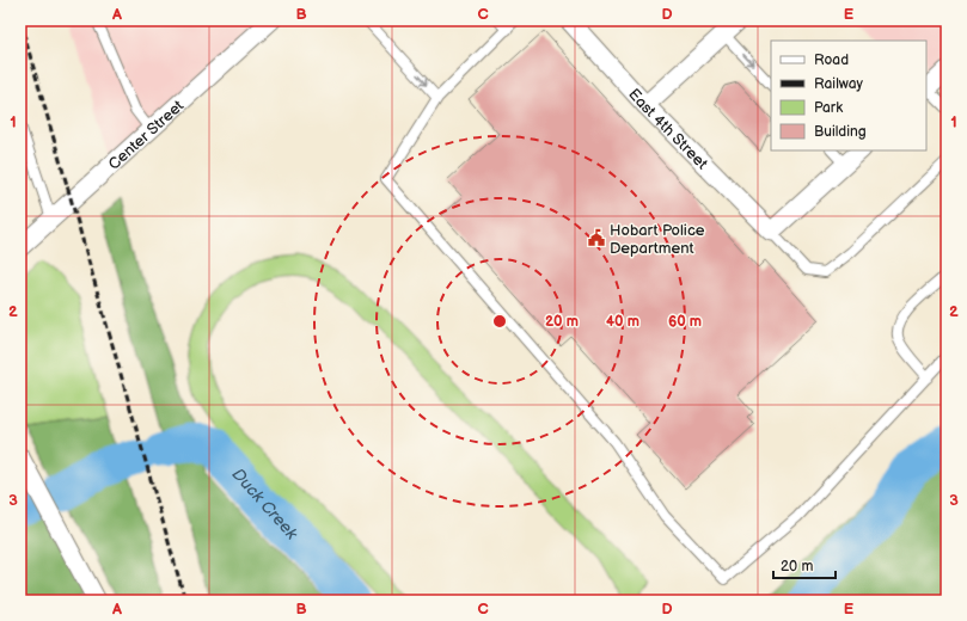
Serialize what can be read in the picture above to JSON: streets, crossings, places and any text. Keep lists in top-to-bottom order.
{
  "streets": {
    "street": ["East 4th Street", "Center Street"]
  },
  "water": ["Duck Creek"],
  "places": {
    "public building": ["Hobart Police Department"]
  },
  "legend": [
    "Road",
    "Railway",
    "Park",
    "Building"
  ],
  "scale_bar": "20 m",
  "grid": {
    "columns": [
      "A",
      "B",
      "C",
      "D",
      "E"
    ],
    "rows": ["1", "2", "3"]
  },
  "rings": ["20 m", "40 m", "60 m"]
}
